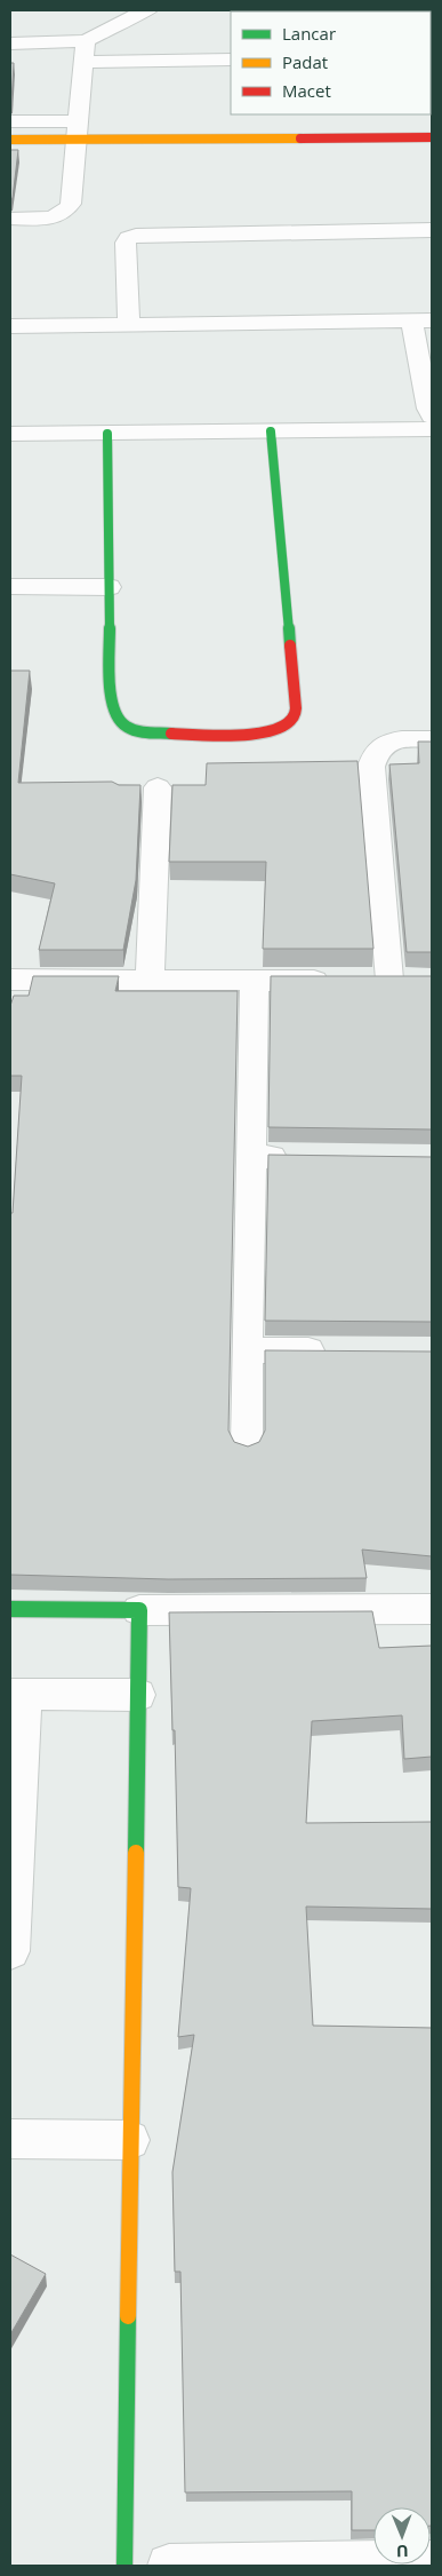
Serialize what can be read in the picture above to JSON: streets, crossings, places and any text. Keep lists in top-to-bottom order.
{
  "legend": ["Lancar", "Padat", "Macet"],
  "north": "bottom"
}
